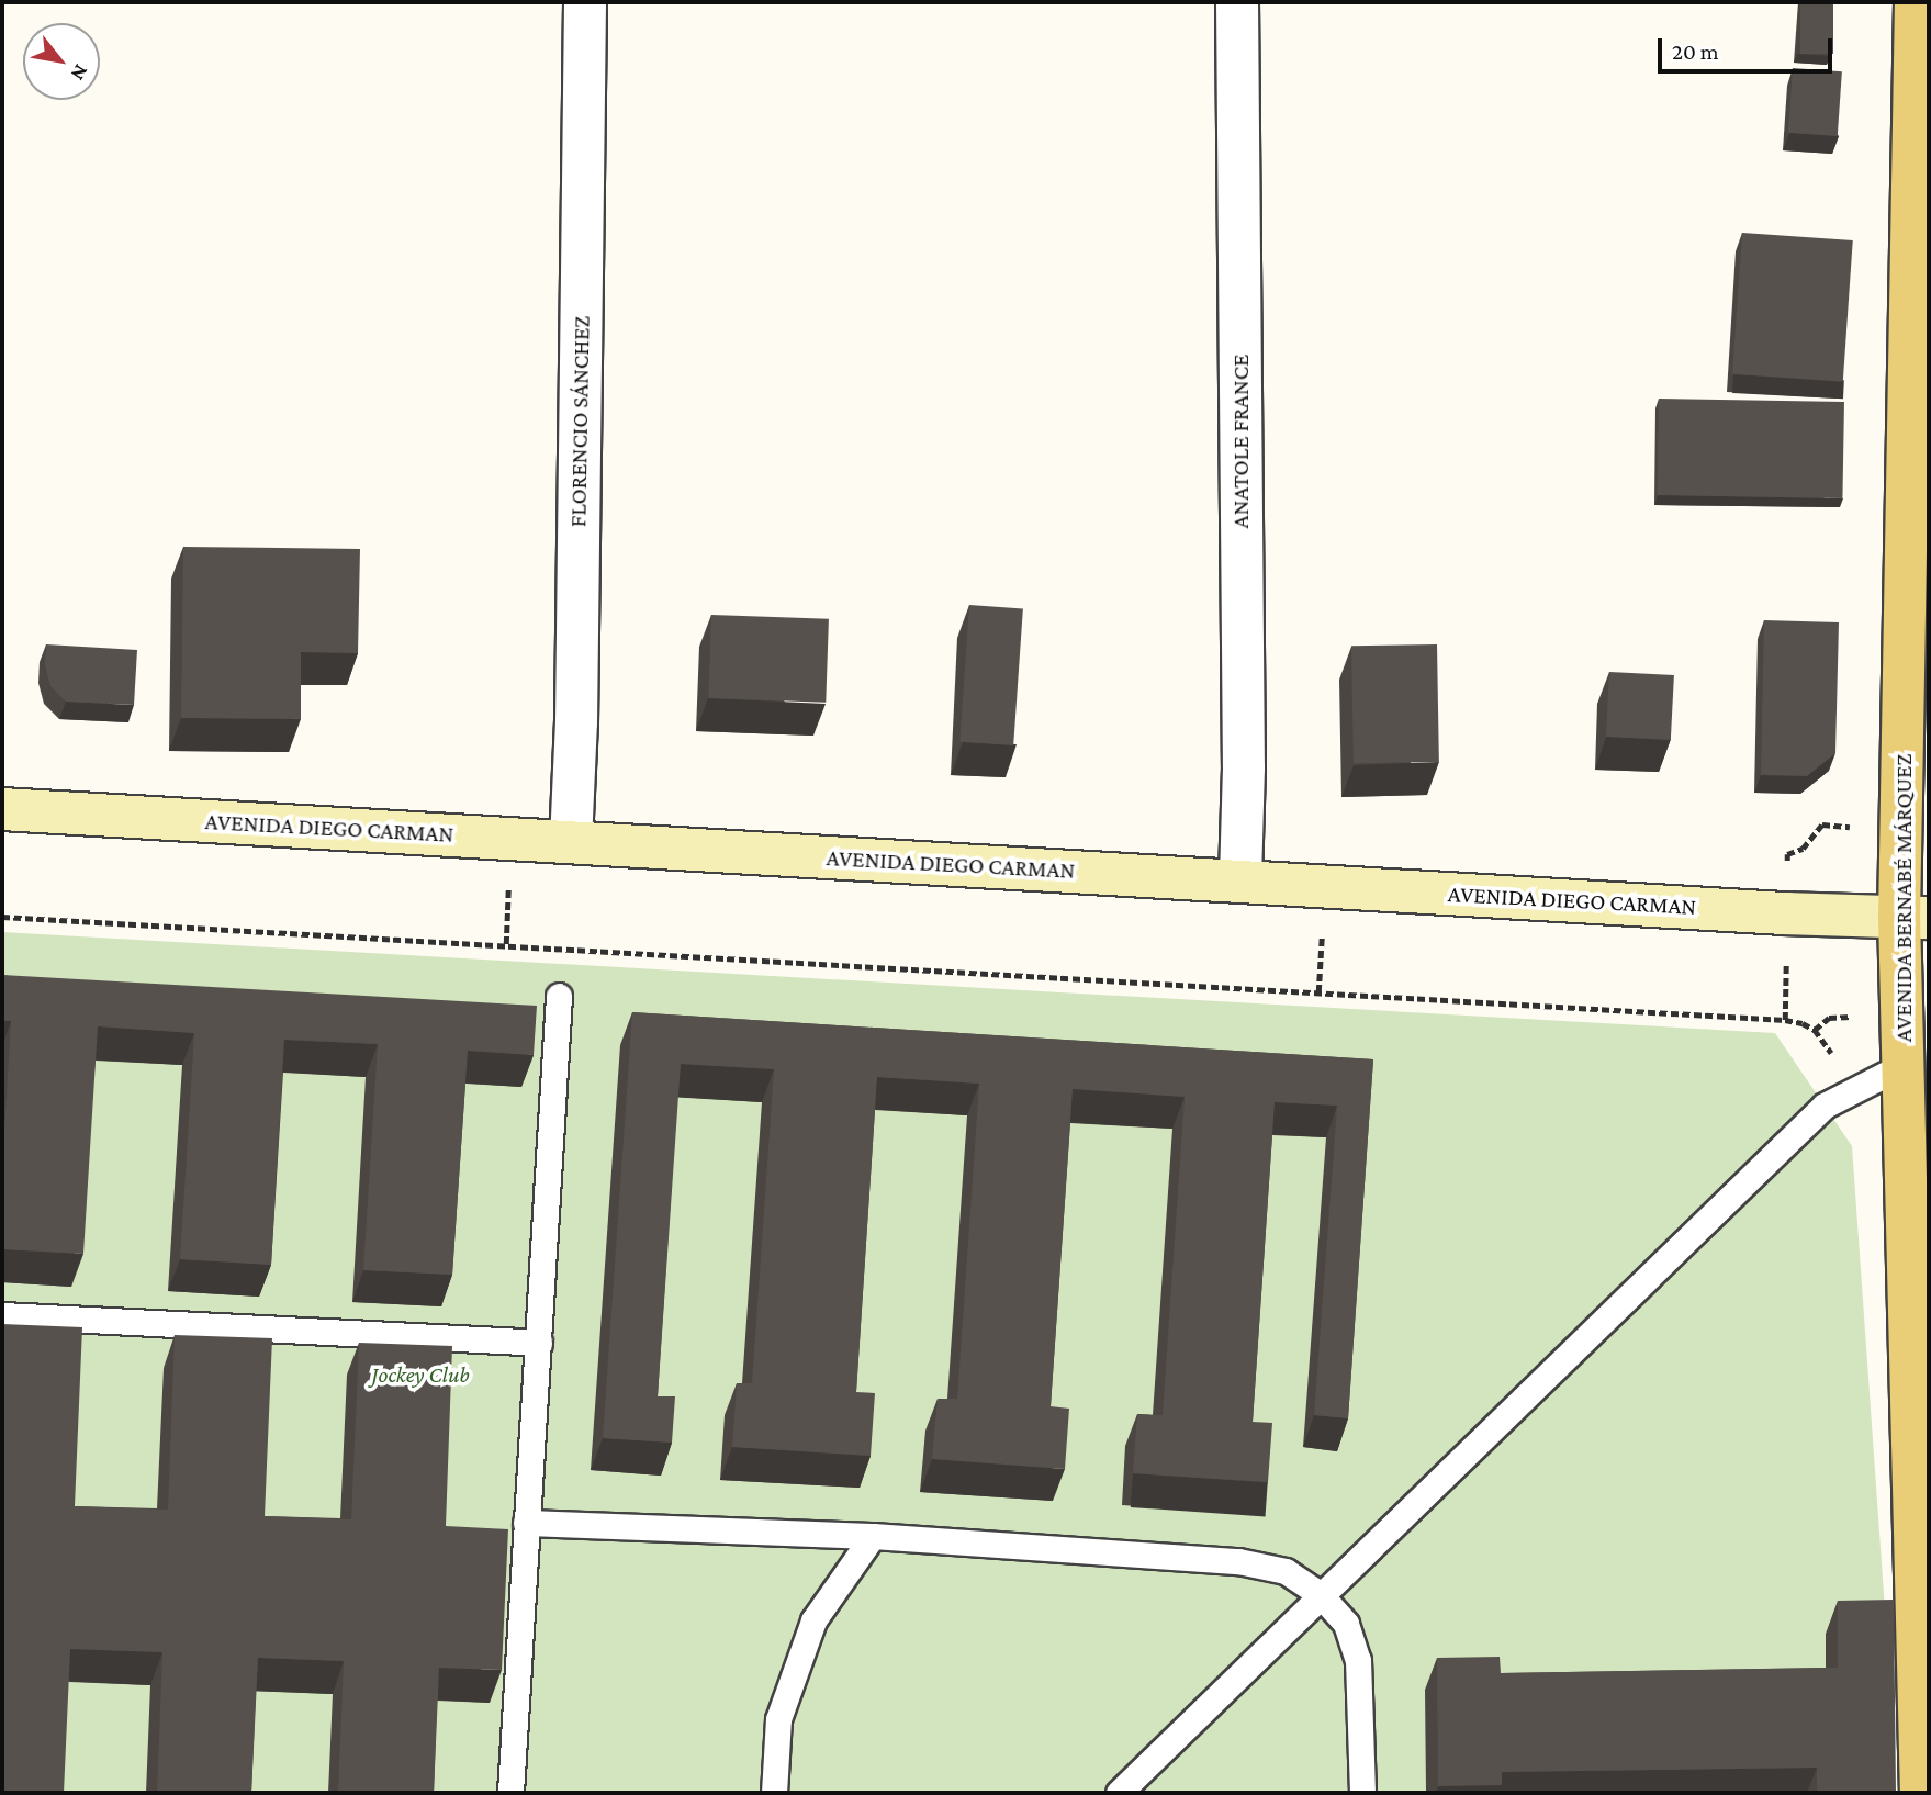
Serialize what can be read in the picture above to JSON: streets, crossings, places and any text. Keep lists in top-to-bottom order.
{
  "streets": {
    "main road": ["AVENIDA DIEGO CARMAN", "AVENIDA BERNABÉ MÁRQUEZ"],
    "street": ["FLORENCIO SÁNCHEZ", "ANATOLE FRANCE"]
  },
  "crossings": [
    ["FLORENCIO SÁNCHEZ", "AVENIDA DIEGO CARMAN"],
    ["ANATOLE FRANCE", "AVENIDA DIEGO CARMAN"],
    ["AVENIDA DIEGO CARMAN", "AVENIDA BERNABÉ MÁRQUEZ"]
  ],
  "parks": ["Jockey Club"],
  "scale_bar": "20 m",
  "north": "bottom right"
}
